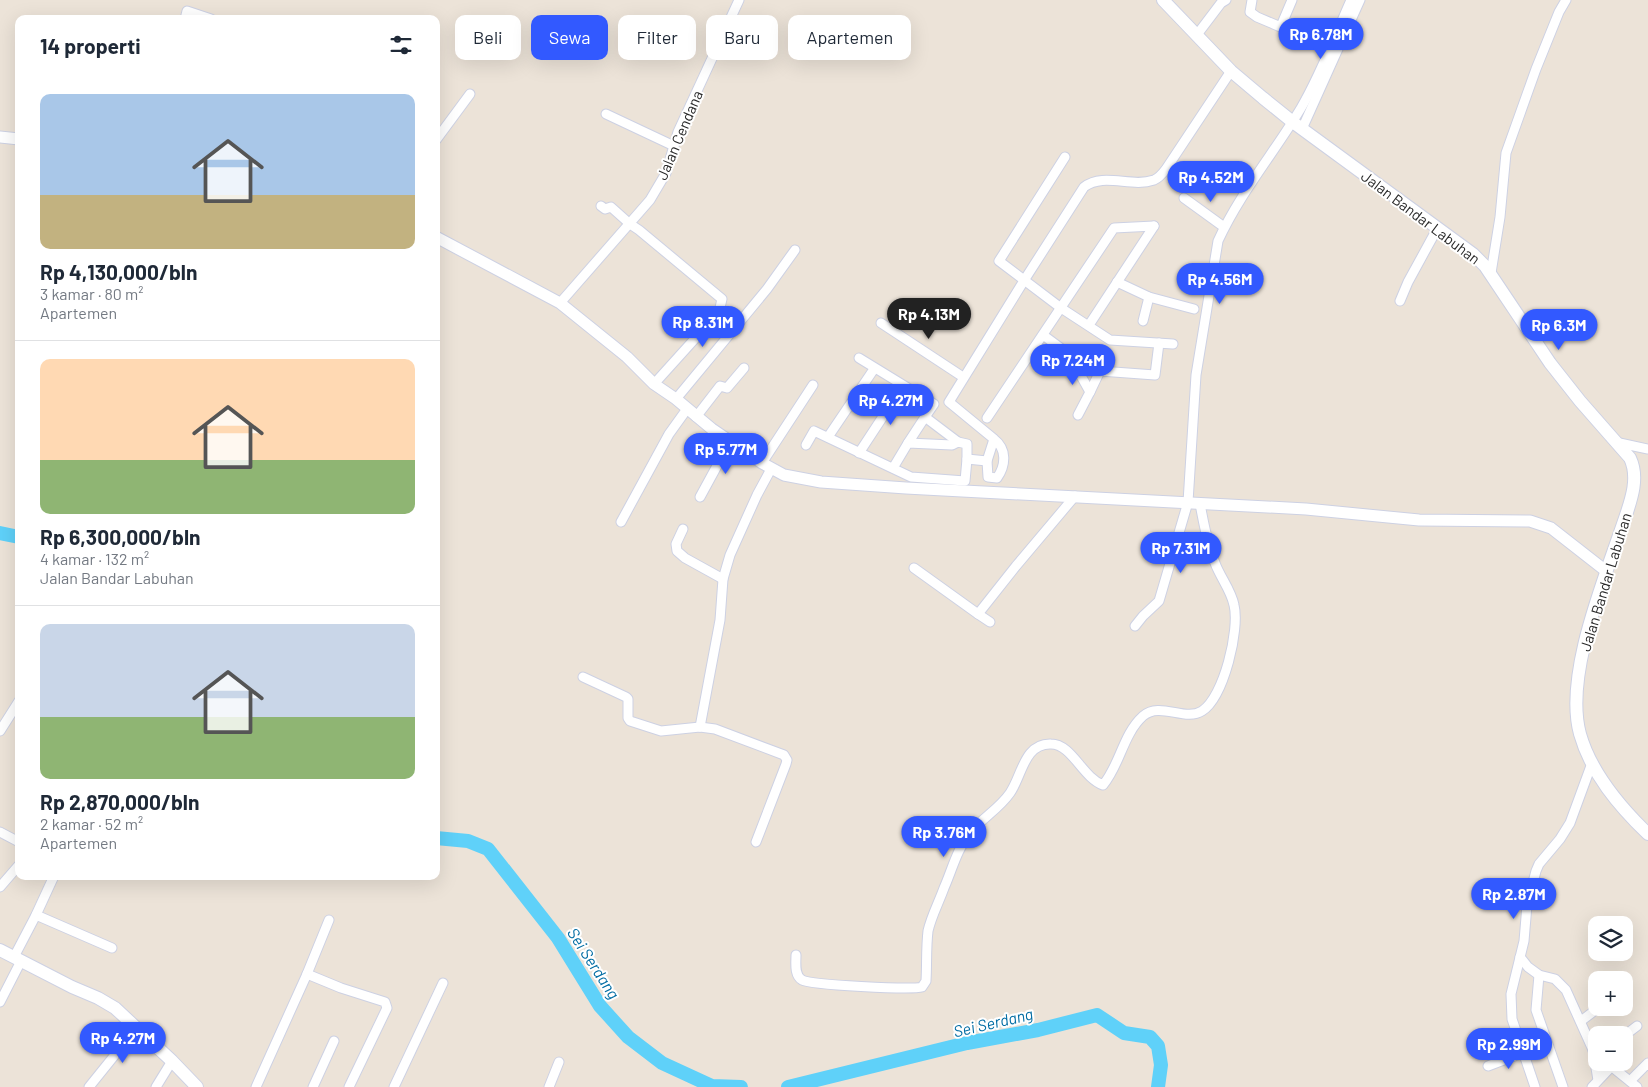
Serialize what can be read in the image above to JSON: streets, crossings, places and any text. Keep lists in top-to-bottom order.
{
  "streets": {
    "main road": ["Jalan Bandar Labuhan"],
    "street": ["Jalan Cendana"]
  },
  "water": ["Sei Serdang"],
  "page": {
    "chip": [
      "Beli",
      "Sewa",
      "Filter",
      "Baru",
      "Apartemen"
    ],
    "heading": "14 properti",
    "price": [
      "Rp 6.78M",
      "Rp 4.52M",
      "Rp 4.56M",
      "Rp 4.13M",
      "Rp 8.31M",
      "Rp 6.3M",
      "Rp 7.24M",
      "Rp 4.27M",
      "Rp 5.77M",
      "Rp 7.31M",
      "Rp 3.76M",
      "Rp 2.87M",
      "Rp 4.27M",
      "Rp 2.99M"
    ],
    "list": [
      {
        "name": "Rp 4,130,000/bln",
        "note": "3 kamar · 80 m² · Apartemen"
      },
      {
        "name": "Rp 6,300,000/bln",
        "note": "4 kamar · 132 m² · Jalan Bandar Labuhan"
      },
      {
        "name": "Rp 2,870,000/bln",
        "note": "2 kamar · 52 m² · Apartemen"
      }
    ],
    "map_buttons": ["+", "−"]
  }
}
